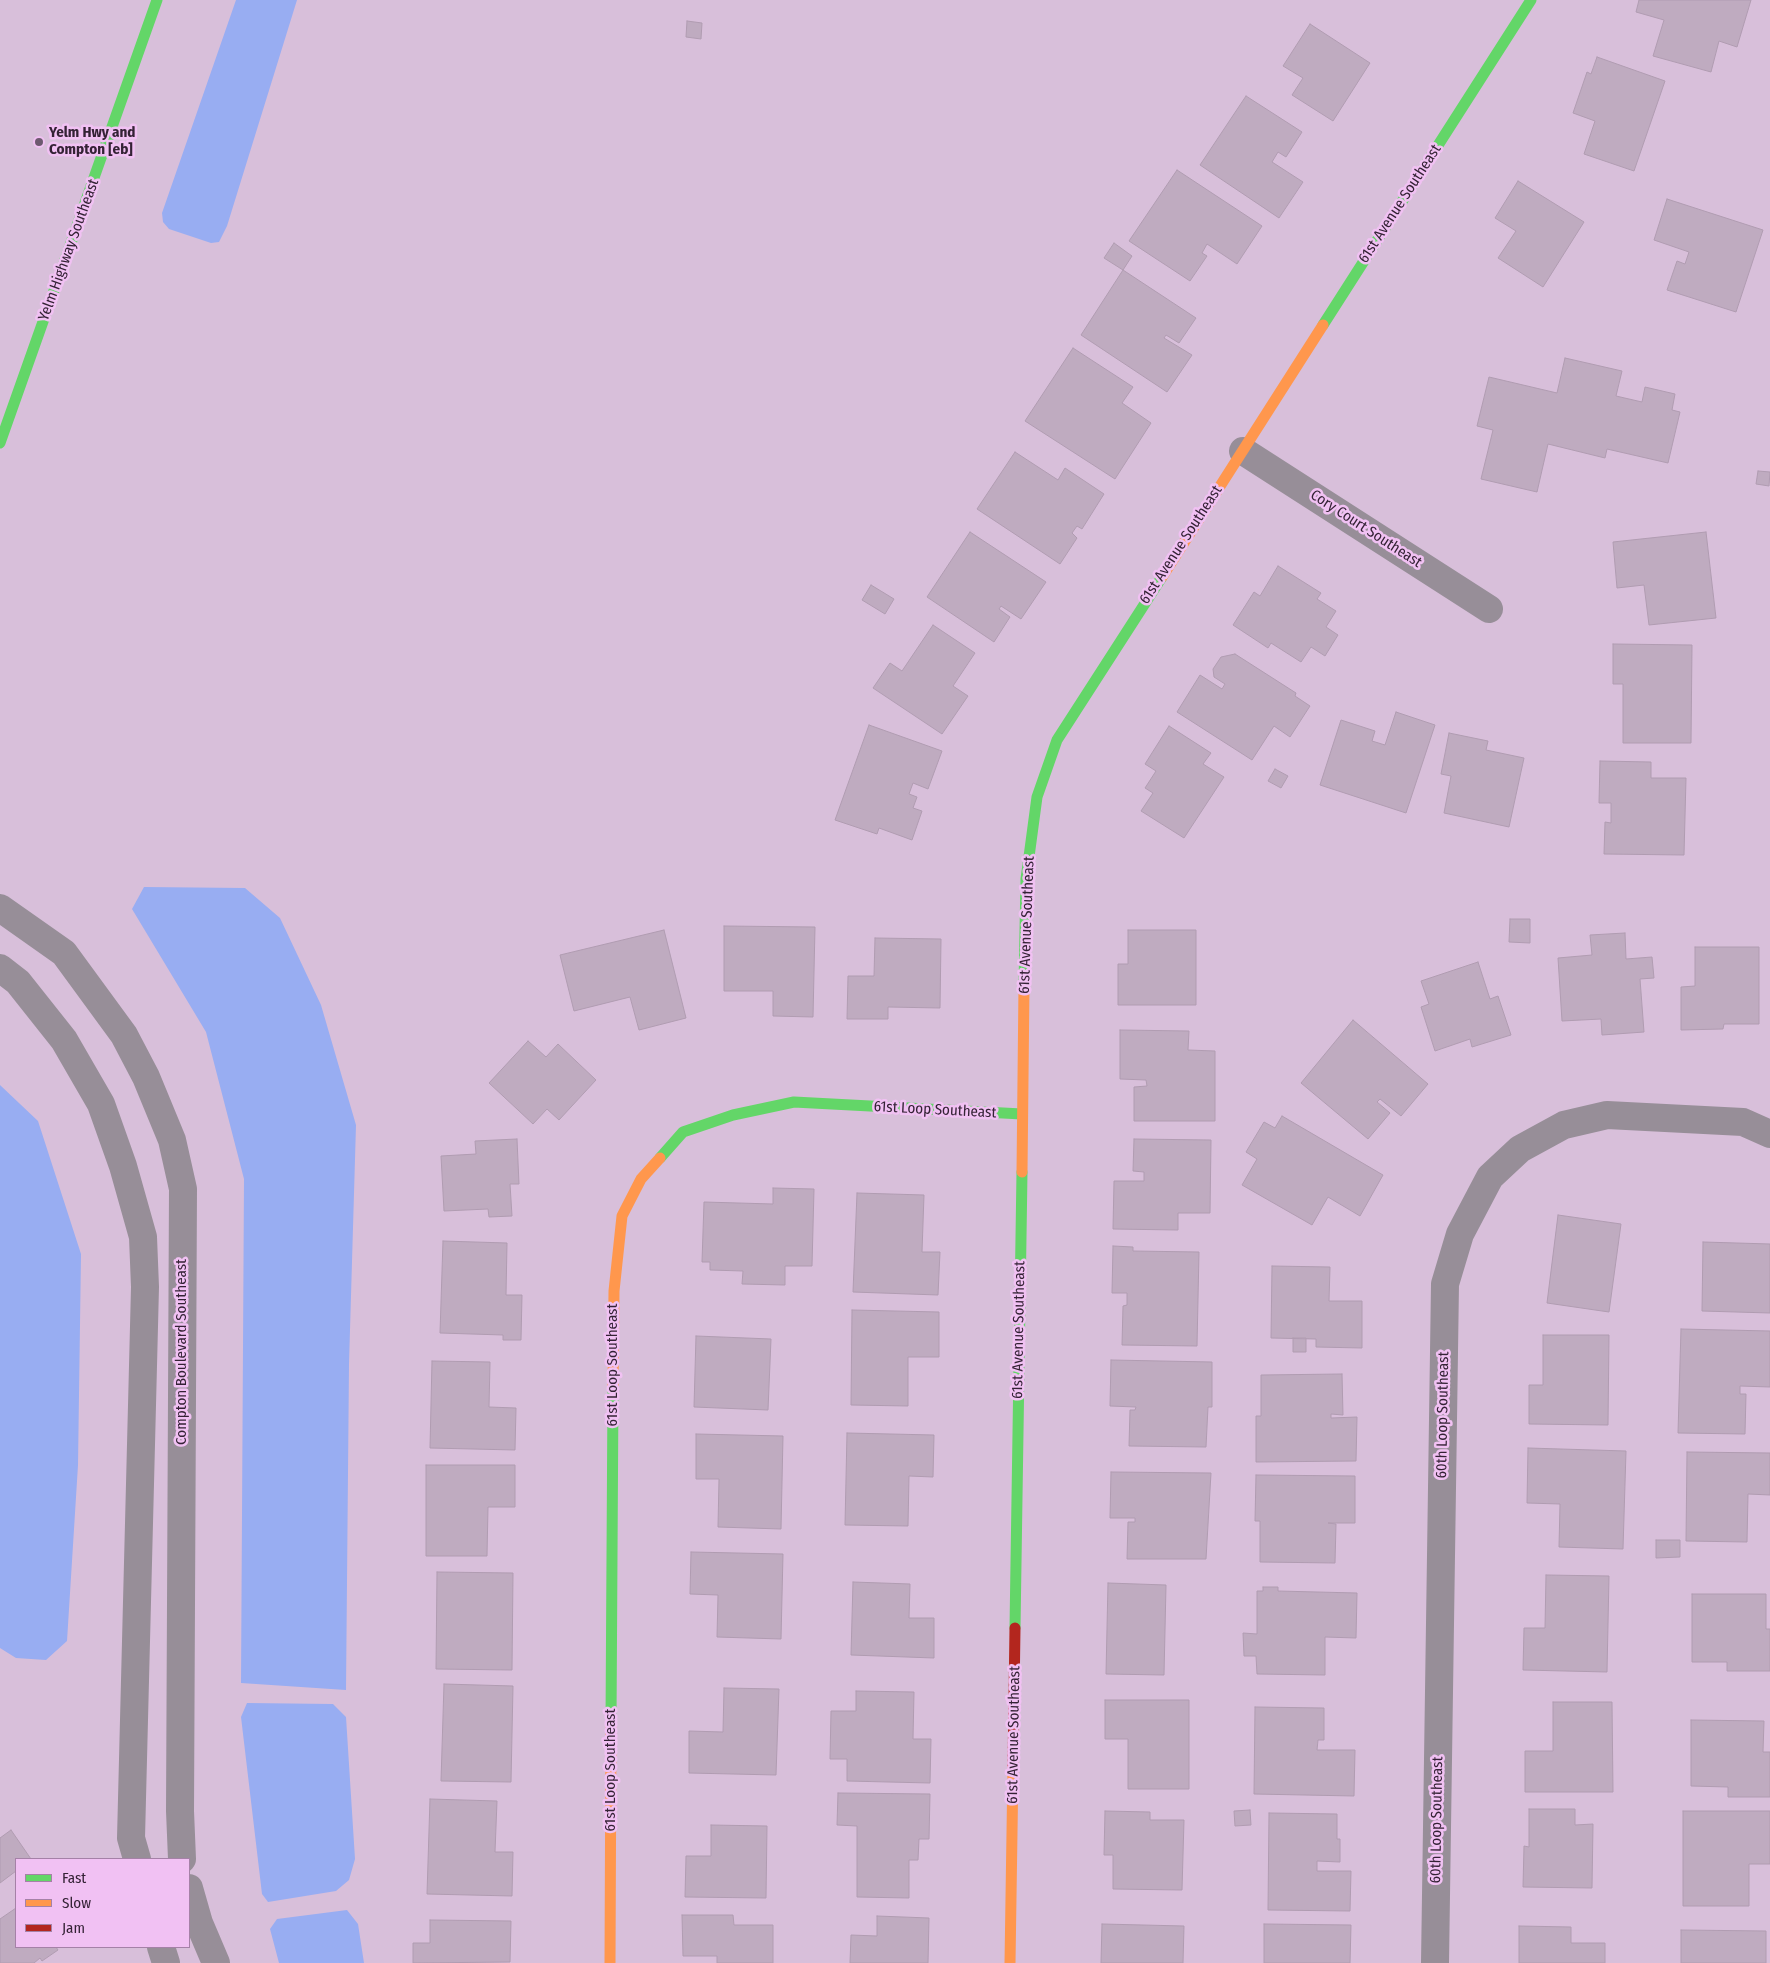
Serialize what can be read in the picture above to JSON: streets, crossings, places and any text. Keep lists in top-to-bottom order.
{
  "streets": {
    "street": [
      "61st Avenue Southeast",
      "Yelm Highway Southeast",
      "Cory Court Southeast",
      "61st Loop Southeast",
      "Compton Boulevard Southeast",
      "60th Loop Southeast"
    ]
  },
  "crossings": [
    ["61st Avenue Southeast", "Cory Court Southeast"],
    ["61st Avenue Southeast", "61st Loop Southeast"]
  ],
  "places": ["Yelm Hwy and Compton [eb]"],
  "legend": ["Fast", "Slow", "Jam"]
}
